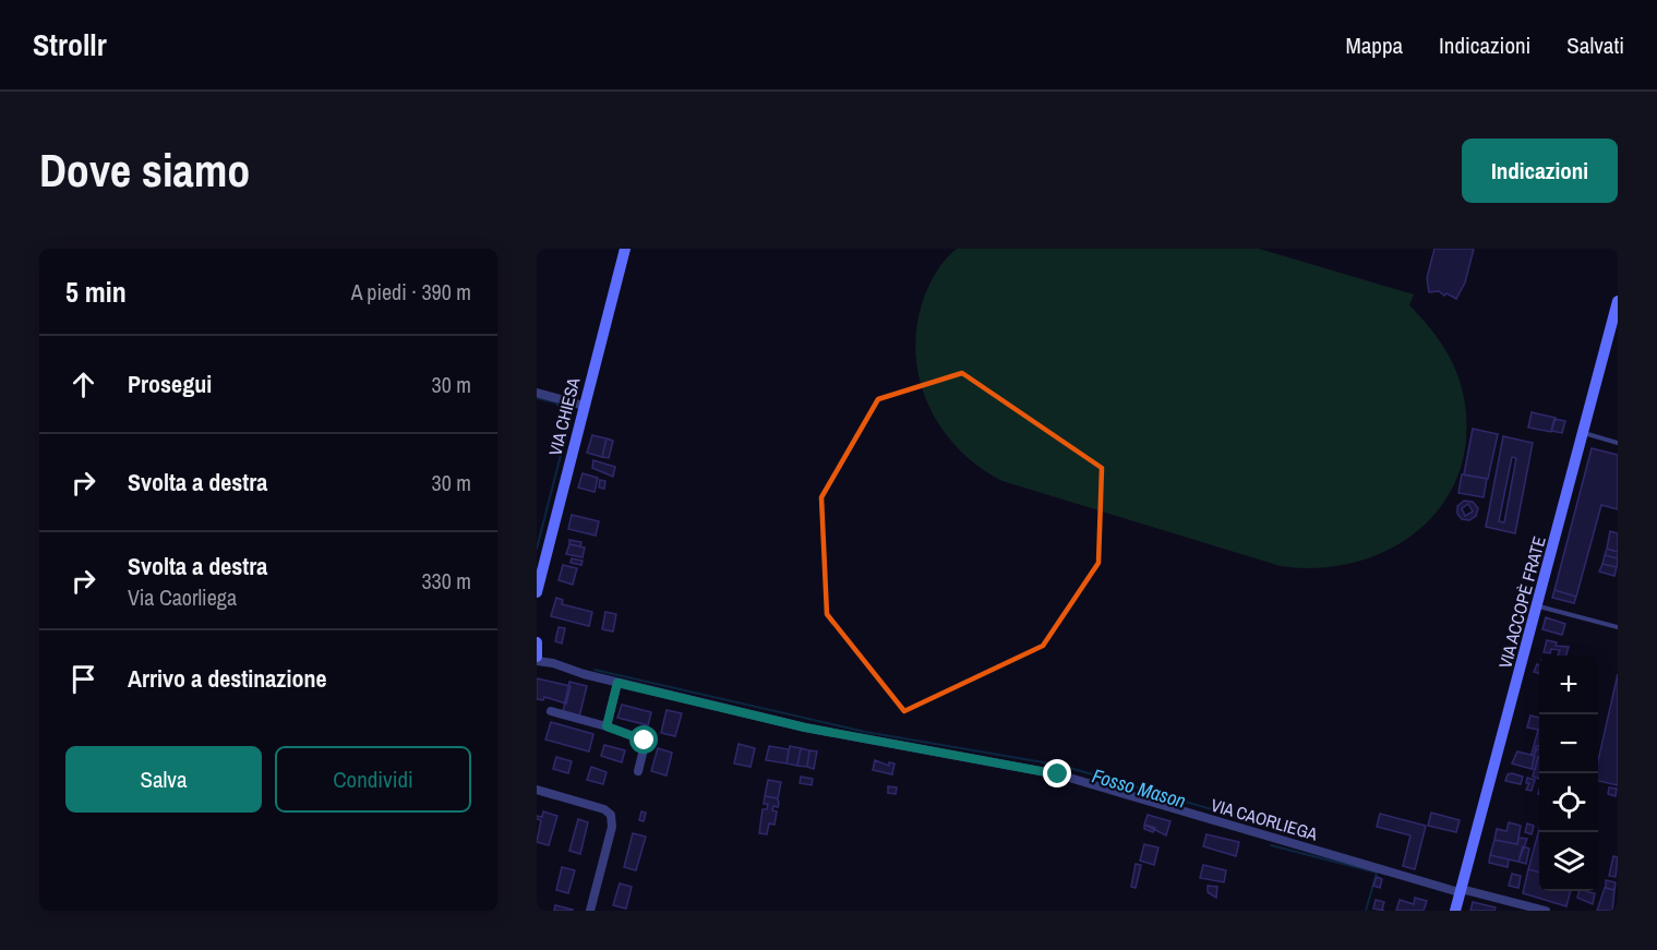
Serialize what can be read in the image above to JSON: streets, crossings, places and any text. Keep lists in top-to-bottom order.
{
  "streets": {
    "main road": ["VIA CHIESA", "VIA ACCOPÈ FRATE"],
    "street": ["VIA CAORLIEGA"]
  },
  "crossings": [
    ["VIA ACCOPÈ FRATE", "VIA CAORLIEGA"]
  ],
  "water": ["Fosso Mason"],
  "page": {
    "header": "Strollr",
    "nav": ["Mappa", "Indicazioni", "Salvati"],
    "buttons": [
      "Indicazioni",
      ["Salva", "Condividi"]
    ],
    "title": "Dove siamo",
    "heading": ["5 min", "A piedi · 390 m"],
    "list": [
      ["Prosegui", "30 m"],
      ["Svolta a destra", "30 m"],
      ["Svolta a destra", "Via Caorliega", "330 m"],
      "Arrivo a destinazione"
    ],
    "map_buttons": ["+", "−"]
  }
}
